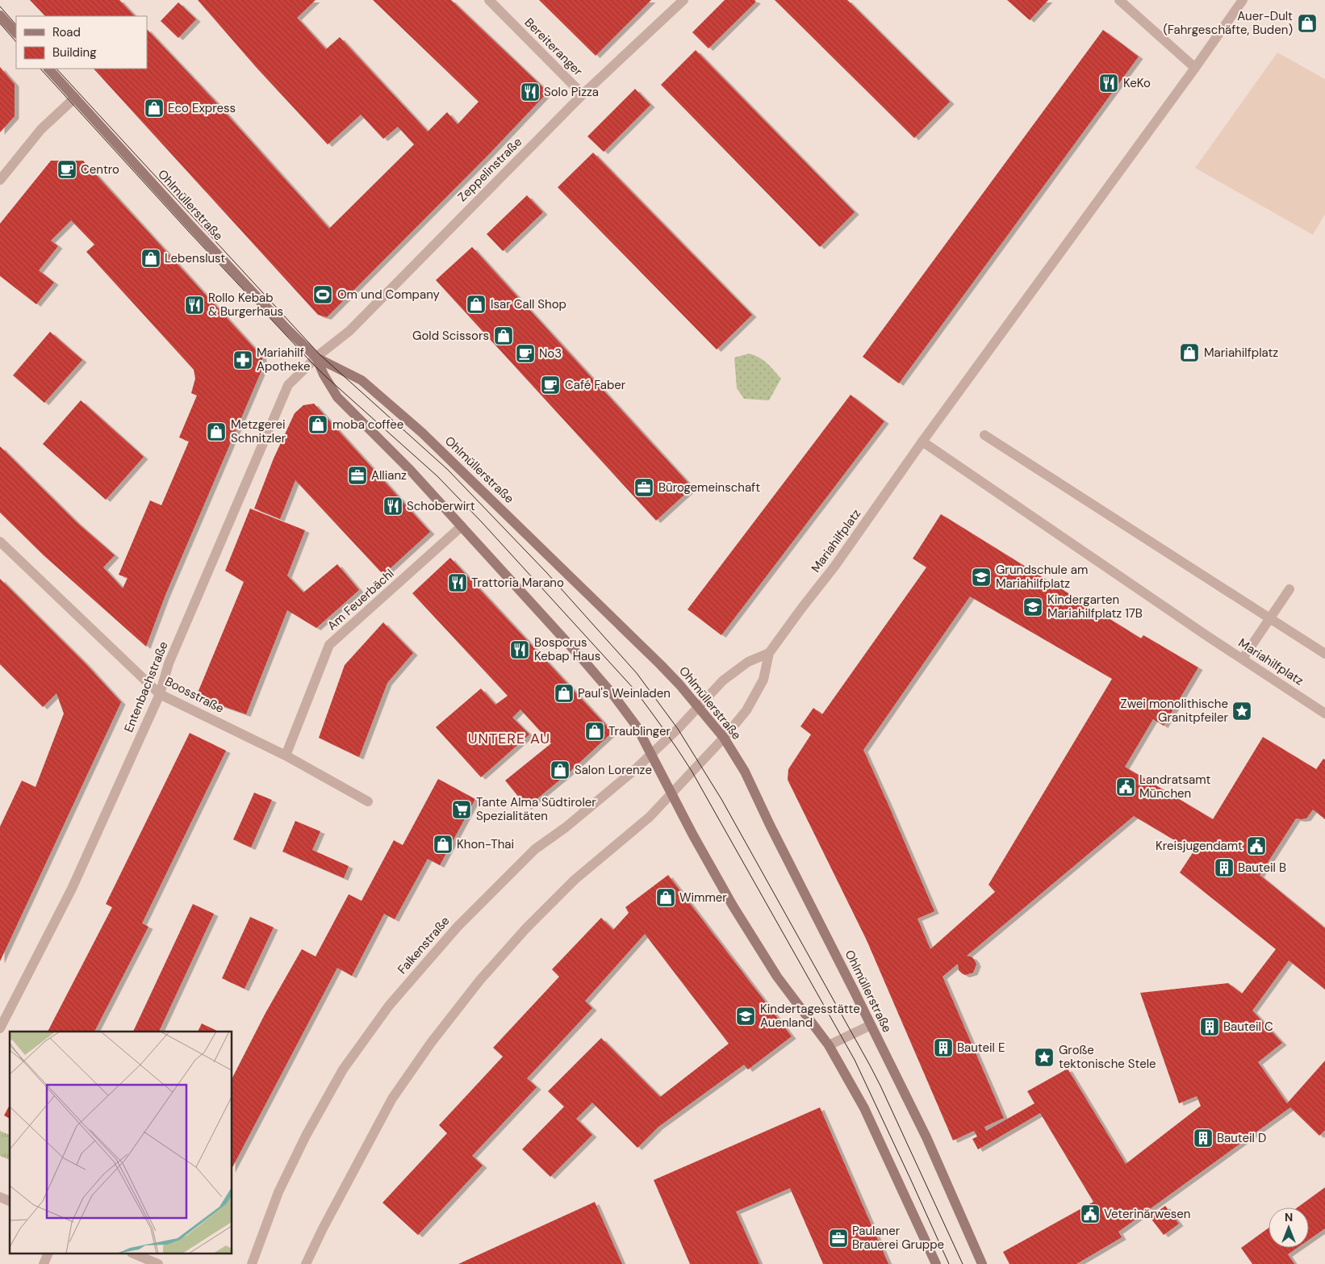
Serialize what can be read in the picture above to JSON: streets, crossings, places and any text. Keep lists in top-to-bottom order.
{
  "streets": {
    "main road": ["Ohlmüllerstraße"],
    "street": [
      "Bereiteranger",
      "Zeppelinstraße",
      "Mariahilfplatz",
      "Am Feuerbächl",
      "Entenbachstraße",
      "Boosstraße",
      "Falkenstraße"
    ]
  },
  "crossings": [
    ["Bereiteranger", "Zeppelinstraße"],
    ["Zeppelinstraße", "Ohlmüllerstraße"],
    ["Zeppelinstraße", "Entenbachstraße"],
    ["Ohlmüllerstraße", "Mariahilfplatz"],
    ["Ohlmüllerstraße", "Am Feuerbächl"],
    ["Ohlmüllerstraße", "Entenbachstraße"],
    ["Ohlmüllerstraße", "Falkenstraße"],
    ["Am Feuerbächl", "Boosstraße"],
    ["Entenbachstraße", "Boosstraße"]
  ],
  "districts": ["UNTERE AU"],
  "places": {
    "shop": [
      "Auer-Dult (Fahrgeschäfte, Buden)",
      "Eco Express",
      "Lebenslust",
      "Isar Call Shop",
      "Gold Scissors",
      "Mariahilfplatz",
      "moba coffee",
      "Metzgerei Schnitzler",
      "Paul's Weinladen",
      "Traublinger",
      "Salon Lorenze",
      "Khon-Thai",
      "Wimmer"
    ],
    "restaurant": [
      "KeKo",
      "Solo Pizza",
      "Rollo Kebab & Burgerhaus",
      "Schoberwirt",
      "Trattoria Marano",
      "Bosporus Kebap Haus"
    ],
    "cafe": ["Centro", "No3", "Café Faber"],
    "sports": ["Om und Company"],
    "pharmacy": ["Mariahilf Apotheke"],
    "office": ["Allianz", "Bürogemeinschaft", "Paulaner Brauerei Gruppe"],
    "school or university": ["Grundschule am Mariahilfplatz", "Kindergarten Mariahilfplatz 17B", "Kindertagesstätte Auenland"],
    "place": ["Zwei monolithische Granitpfeiler", "Große tektonische Stele"],
    "public building": ["Landratsamt München", "Kreisjugendamt", "Veterinärwesen"],
    "supermarket": ["Tante Alma Südtiroler Spezialitäten"],
    "building": [
      "Bauteil B",
      "Bauteil C",
      "Bauteil E",
      "Bauteil D"
    ]
  },
  "legend": ["Road", "Building"],
  "north": "top"
}
